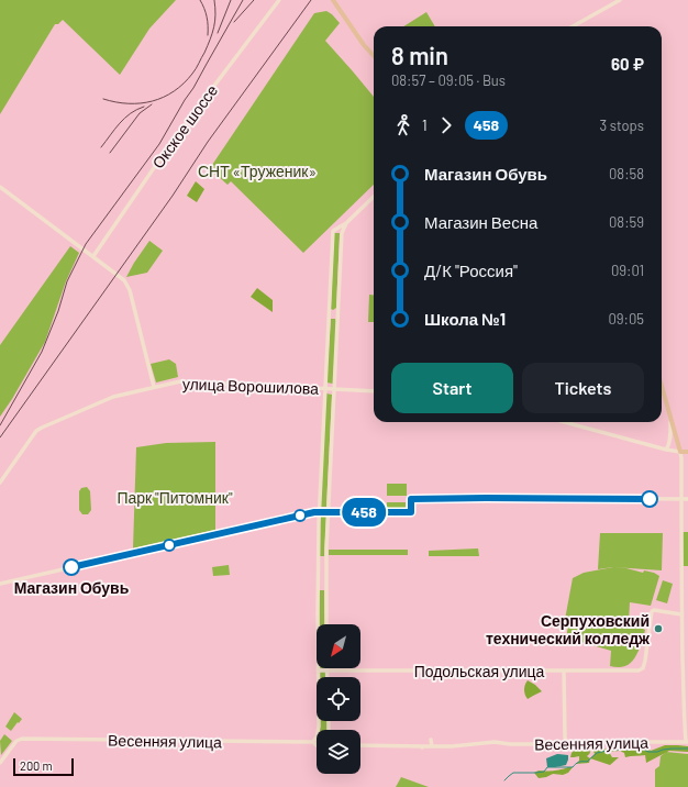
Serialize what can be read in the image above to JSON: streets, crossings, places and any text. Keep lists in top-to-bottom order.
{
  "streets": {
    "street": [
      "Окское шоссе",
      "улица Ворошилова",
      "Подольская улица",
      "Весенняя улица"
    ]
  },
  "parks": ["СНТ «Труженик»", "Парк \"Питомник\""],
  "places": ["Магазин Обувь", "Серпуховский технический колледж"],
  "lines": ["bus line 458"],
  "scale_bar": "200 m",
  "north": "bottom left",
  "page": {
    "on_map": "458",
    "heading": ["8 min", "08:57 – 09:05 · Bus", "60 ₽"],
    "legs": ["1", "458", "3 stops"],
    "list": [
      {
        "name": "Магазин Обувь",
        "value": "08:58"
      },
      {
        "name": "Магазин Весна",
        "value": "08:59"
      },
      {
        "name": "Д/К \"Россия\"",
        "value": "09:01"
      },
      {
        "name": "Школа №1",
        "value": "09:05"
      }
    ],
    "buttons": ["Start", "Tickets"],
    "scale": "200 m"
  }
}
